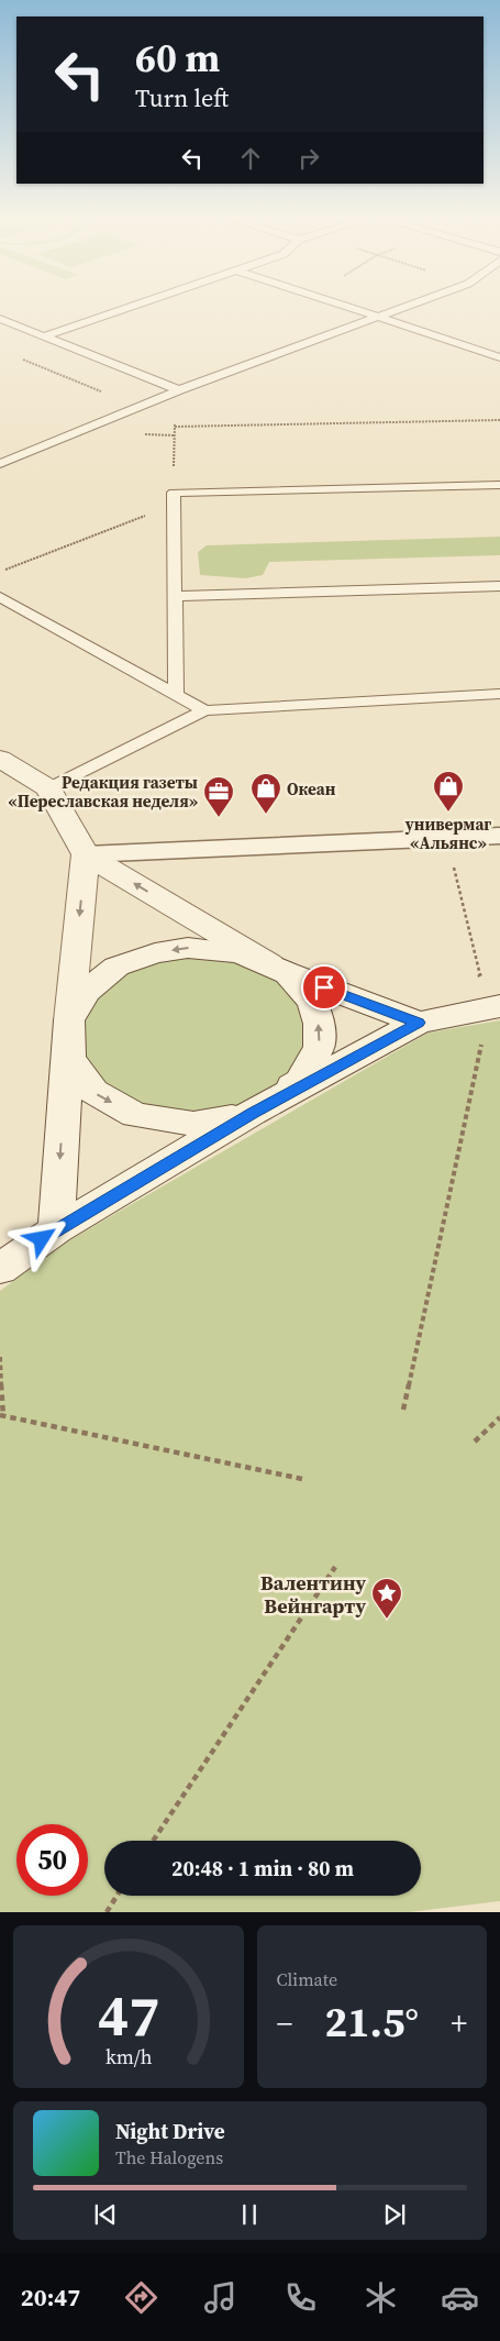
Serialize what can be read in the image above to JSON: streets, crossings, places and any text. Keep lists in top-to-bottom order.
{
  "places": {
    "shop": ["универмаг «Альянс»", "Океан"],
    "office": ["Редакция газеты «Переславская неделя»"],
    "place": ["Валентину Вейнгарту"]
  },
  "page": {
    "turn": ["60 m", "Turn left"],
    "limit": "50",
    "trip": "20:48 · 1 min · 80 m",
    "tile": "Climate",
    "heat": ["−", "21.5°", "+"],
    "song": ["Night Drive", "The Halogens"],
    "tabs": "20:47",
    "gauge": ["47", "km/h"]
  }
}
